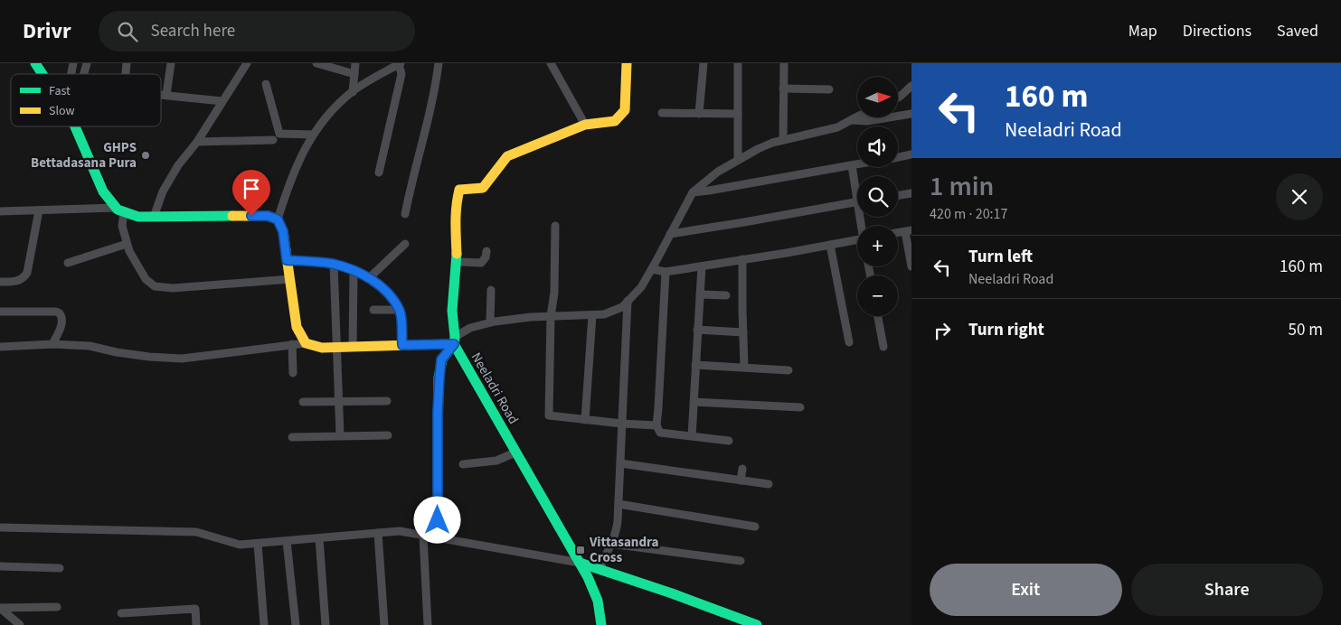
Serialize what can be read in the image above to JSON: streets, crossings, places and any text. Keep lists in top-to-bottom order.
{
  "streets": {
    "main road": ["Neeladri Road"]
  },
  "places": {
    "other": ["GHPS Bettadasana Pura"],
    "transit": ["Vittasandra Cross"]
  },
  "legend": ["Fast", "Slow"],
  "north": "right",
  "page": {
    "header": "Drivr",
    "search": "Search here",
    "nav": ["Map", "Directions", "Saved"],
    "turn": ["160 m", "Neeladri Road"],
    "map_buttons": ["+", "−"],
    "heading": ["1 min", "420 m · 20:17"],
    "list": [
      {
        "name": "Turn left",
        "note": "Neeladri Road",
        "value": "160 m"
      },
      {
        "name": "Turn right",
        "value": "50 m"
      }
    ],
    "buttons": ["Exit", "Share"]
  }
}
